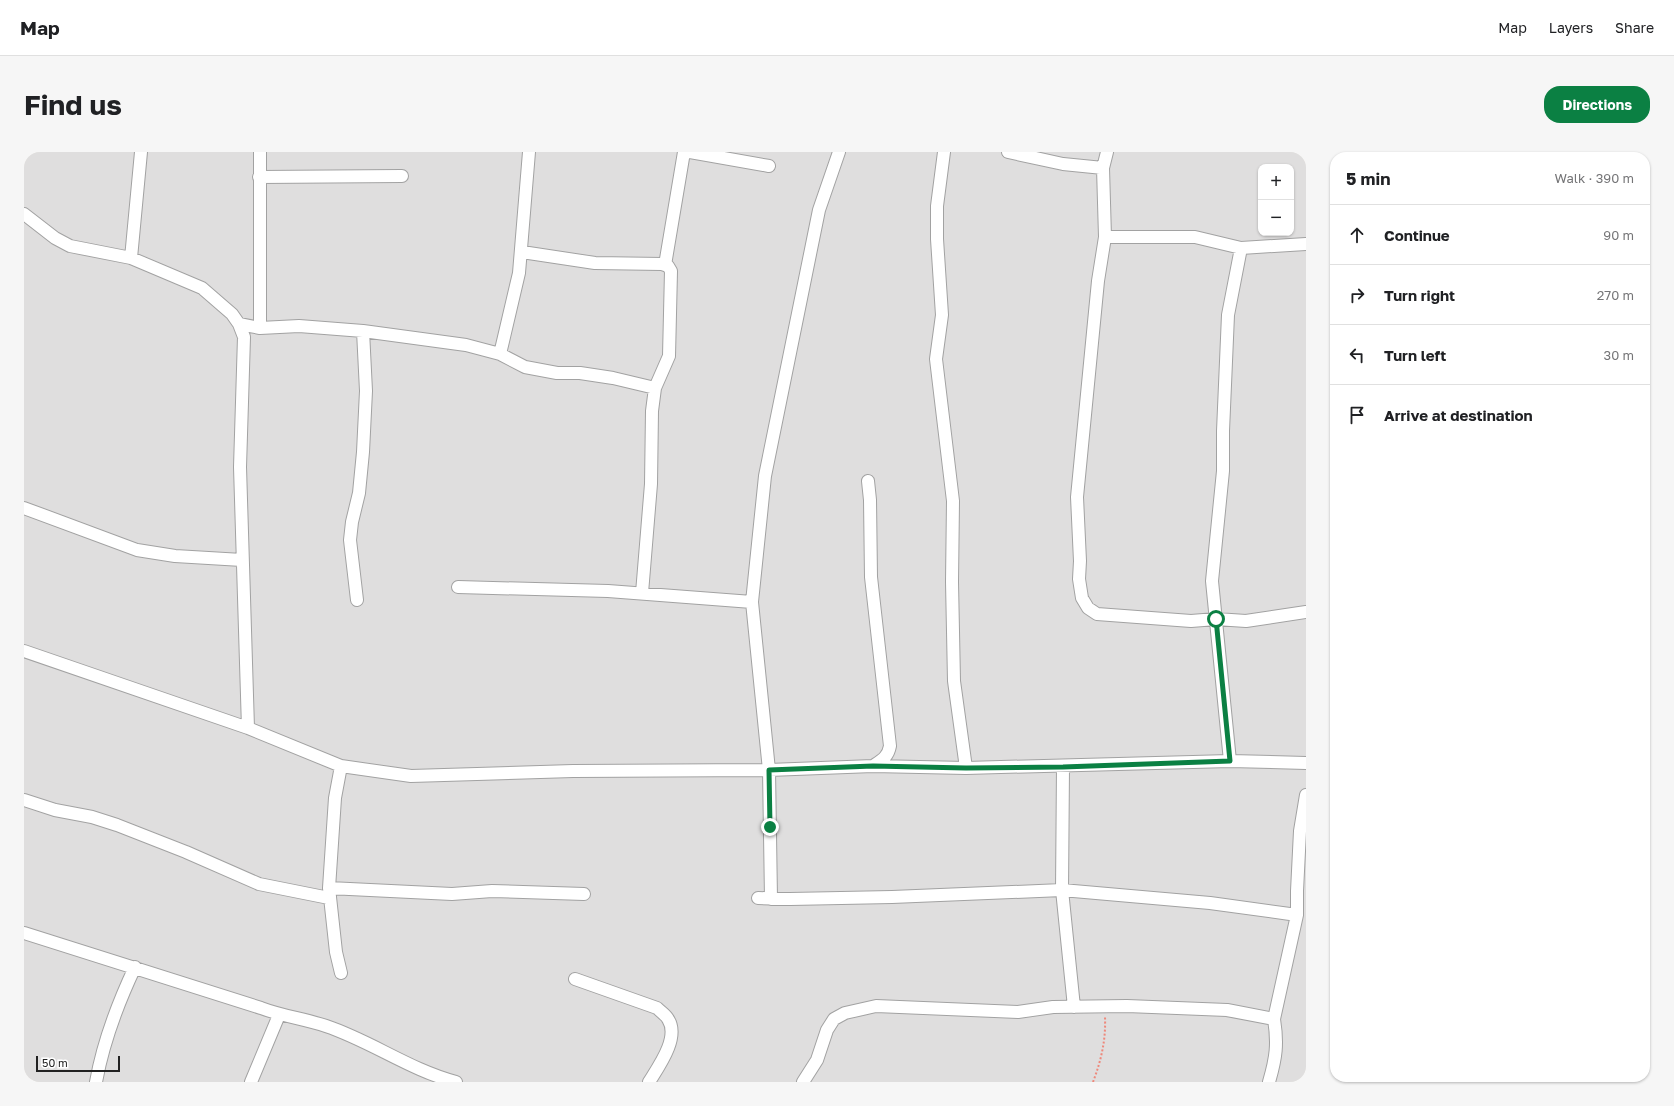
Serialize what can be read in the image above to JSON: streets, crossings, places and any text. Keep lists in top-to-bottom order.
{
  "scale_bar": "50 m",
  "page": {
    "header": "Map",
    "nav": ["Map", "Layers", "Share"],
    "buttons": "Directions",
    "title": "Find us",
    "heading": ["5 min", "Walk · 390 m"],
    "map_buttons": ["+", "−"],
    "list": [
      ["Continue", "90 m"],
      ["Turn right", "270 m"],
      ["Turn left", "30 m"],
      "Arrive at destination"
    ],
    "scale": "50 m"
  }
}
